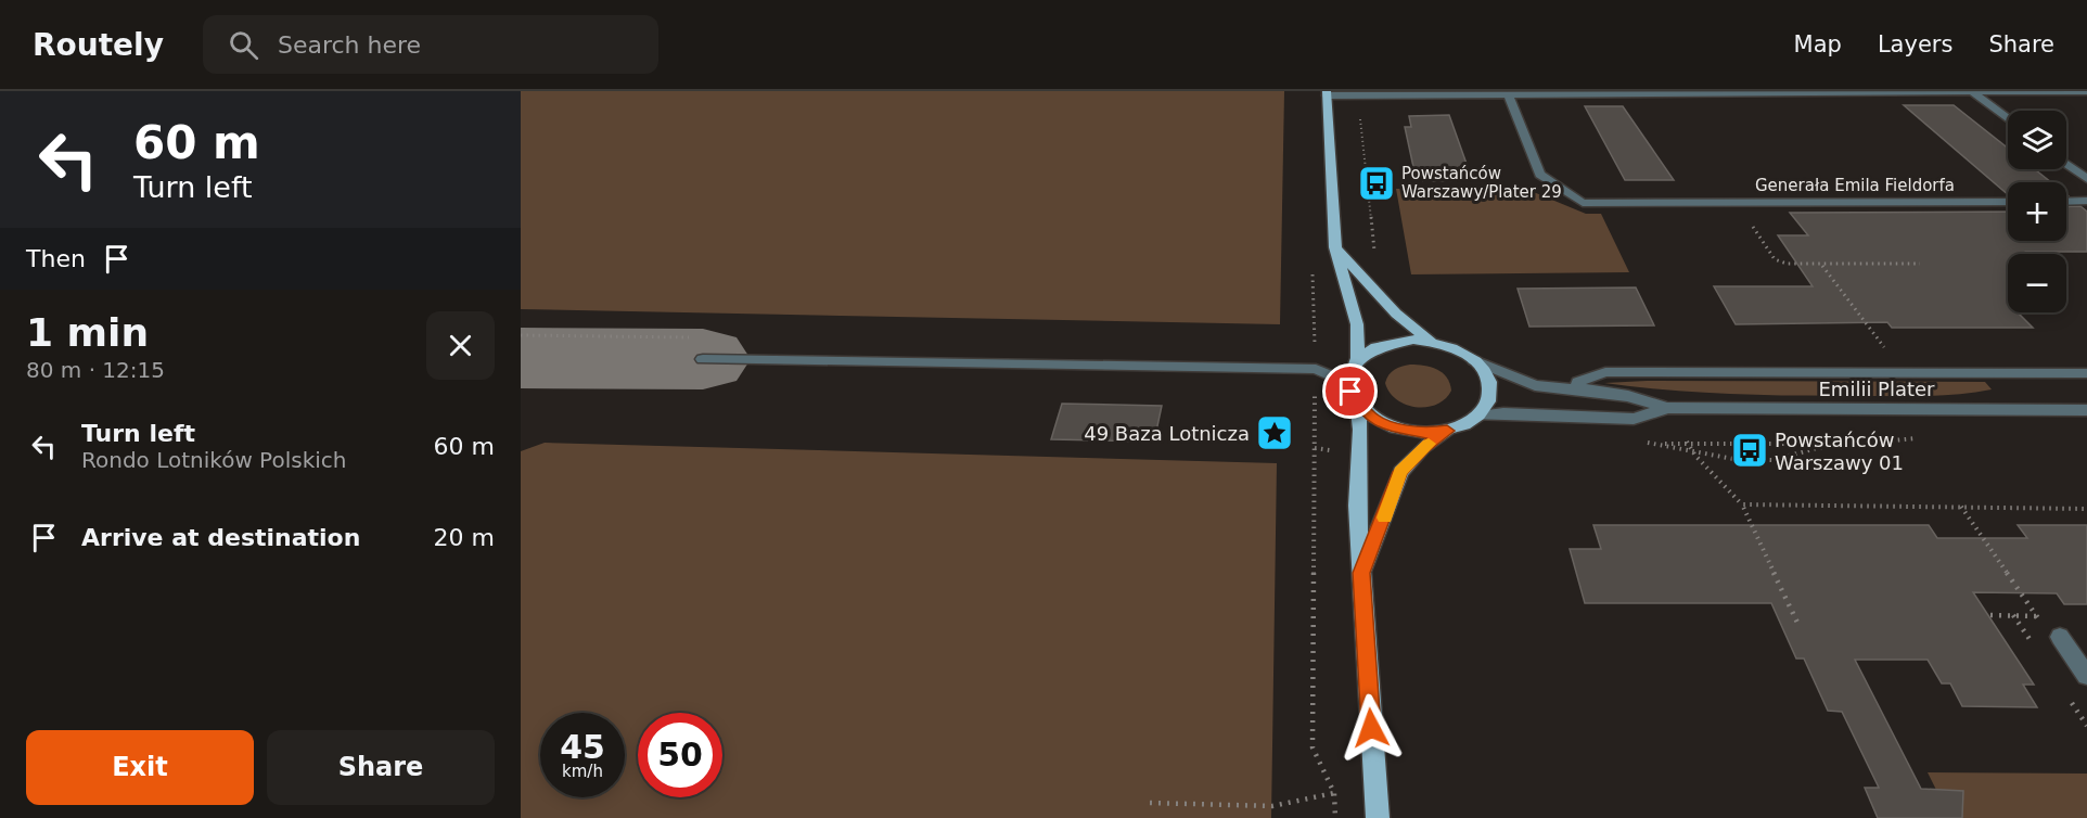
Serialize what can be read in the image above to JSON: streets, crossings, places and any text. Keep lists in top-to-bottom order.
{
  "streets": {
    "street": ["Generała Emila Fieldorfa", "Emilii Plater"]
  },
  "places": {
    "bus stop": ["Powstańców Warszawy/Plater 29", "Powstańców Warszawy 01"],
    "place": ["49 Baza Lotnicza"]
  },
  "page": {
    "header": "Routely",
    "search": "Search here",
    "nav": ["Map", "Layers", "Share"],
    "turn": ["60 m", "Turn left"],
    "map_buttons": ["+", "−"],
    "then": "Then",
    "heading": ["1 min", "80 m · 12:15"],
    "list": [
      {
        "name": "Turn left",
        "note": "Rondo Lotników Polskich",
        "value": "60 m"
      },
      {
        "name": "Arrive at destination",
        "value": "20 m"
      }
    ],
    "speed": "45 km/h",
    "limit": "50",
    "buttons": ["Exit", "Share"]
  }
}
